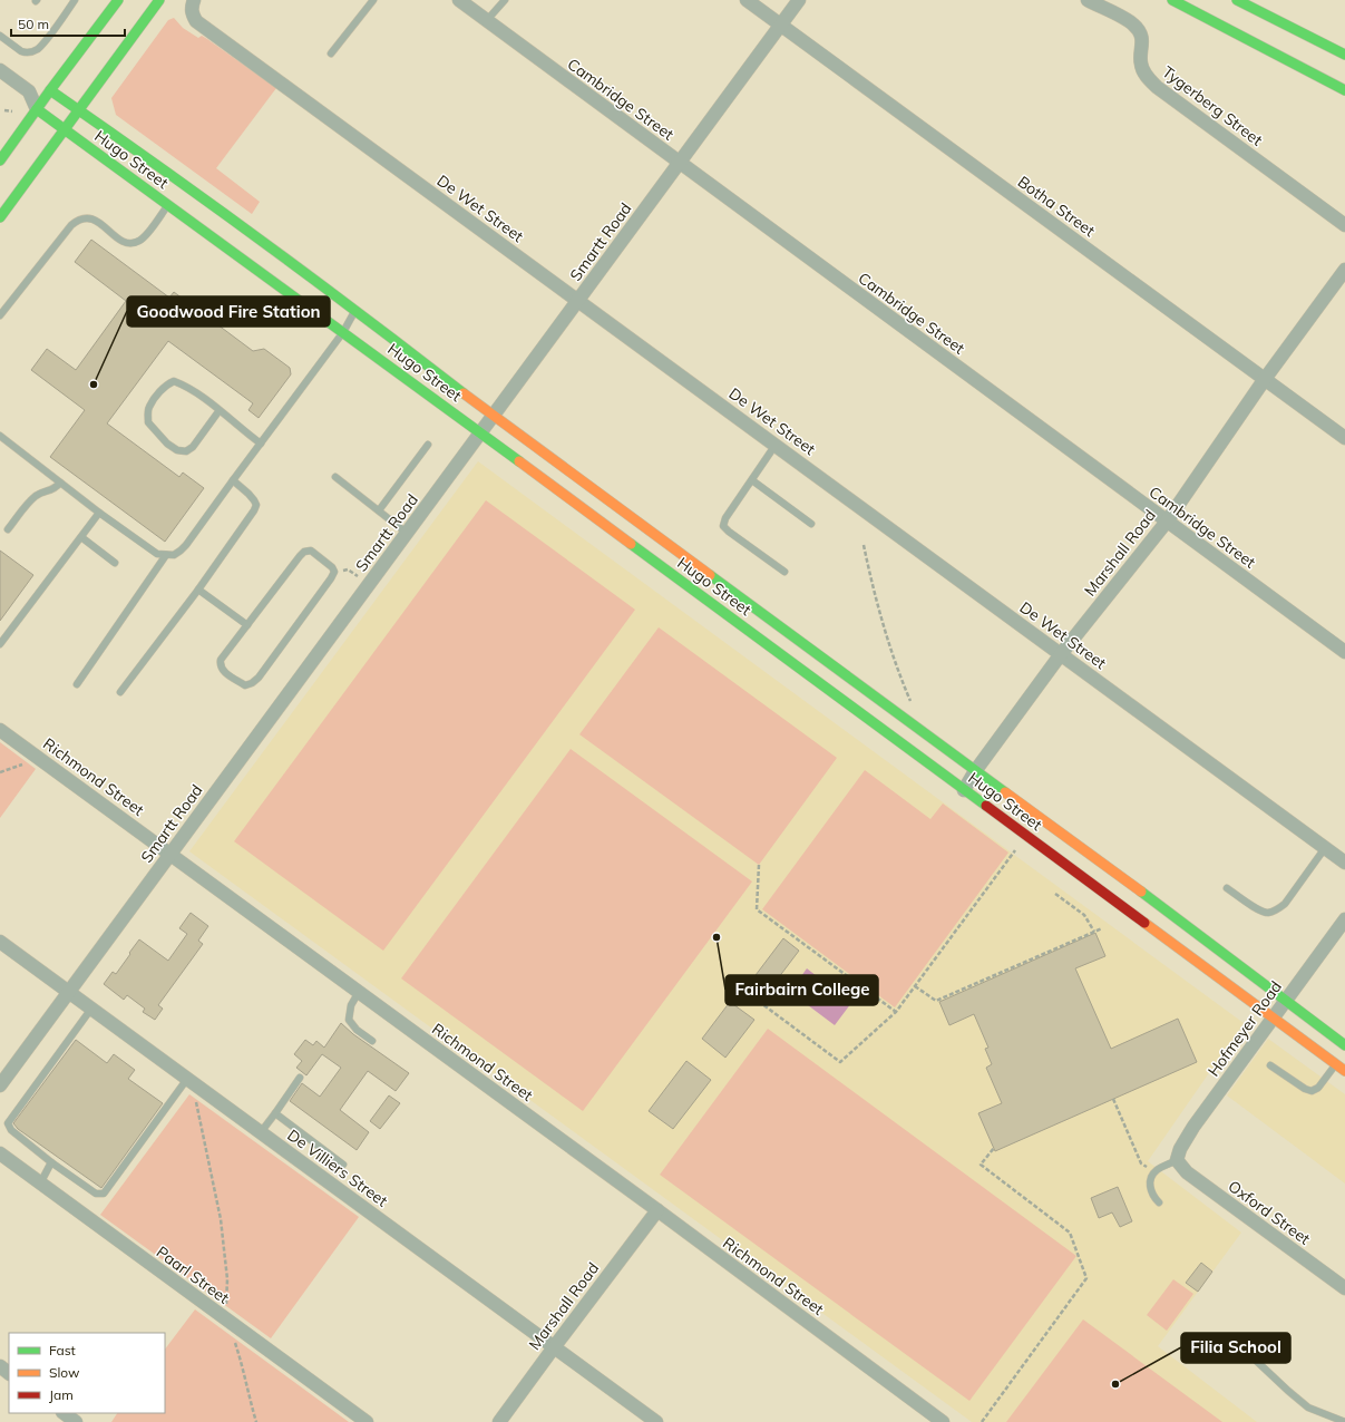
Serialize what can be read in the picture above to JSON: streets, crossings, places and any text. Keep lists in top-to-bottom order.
{
  "streets": {
    "street": [
      "Cambridge Street",
      "Tygerberg Street",
      "Hugo Street",
      "Botha Street",
      "De Wet Street",
      "Smartt Road",
      "Marshall Road",
      "Richmond Street",
      "Hofmeyer Road",
      "De Villiers Street",
      "Oxford Street",
      "Paarl Street"
    ]
  },
  "crossings": [
    ["Cambridge Street", "Smartt Road"],
    ["Cambridge Street", "Marshall Road"],
    ["Hugo Street", "Smartt Road"],
    ["Hugo Street", "Marshall Road"],
    ["Hugo Street", "Hofmeyer Road"],
    ["Botha Street", "Smartt Road"],
    ["Botha Street", "Marshall Road"],
    ["De Wet Street", "Smartt Road"],
    ["De Wet Street", "Marshall Road"],
    ["Smartt Road", "Richmond Street"],
    ["Smartt Road", "De Villiers Street"],
    ["Marshall Road", "Richmond Street"],
    ["Marshall Road", "De Villiers Street"],
    ["Hofmeyer Road", "Oxford Street"]
  ],
  "places": ["Goodwood Fire Station", "Fairbairn College", "Filia School"],
  "legend": ["Fast", "Slow", "Jam"],
  "scale_bar": "50 m"
}
